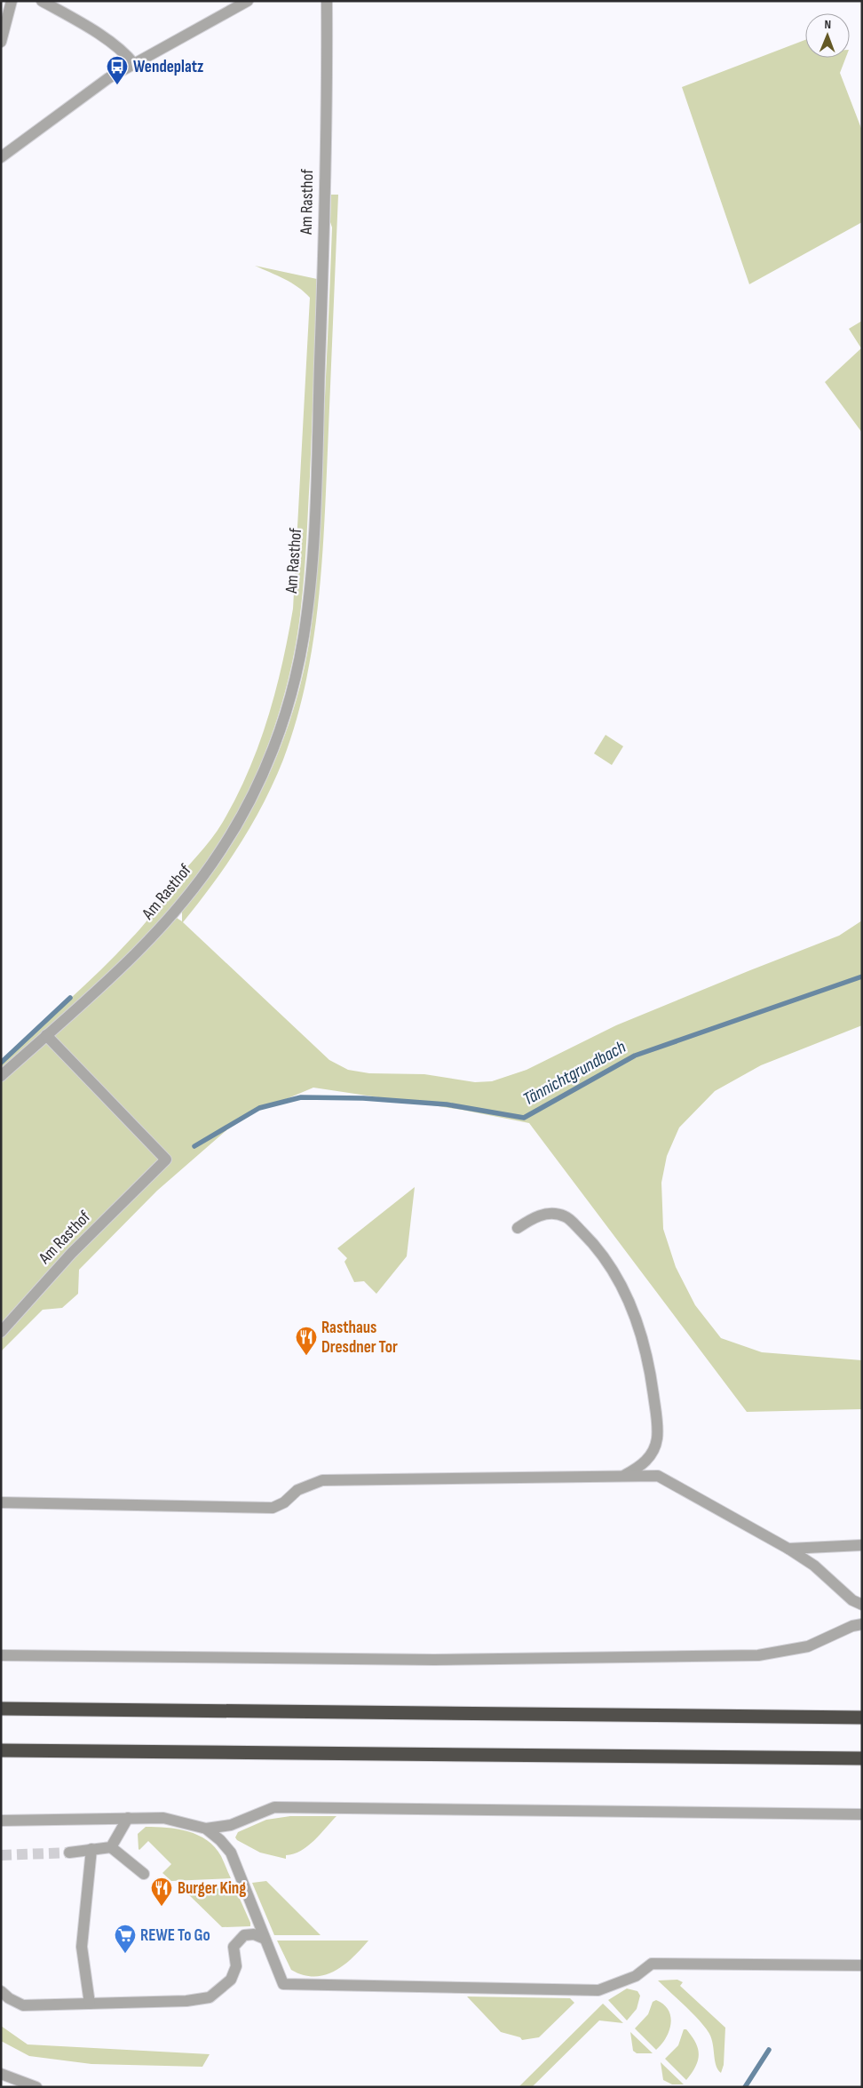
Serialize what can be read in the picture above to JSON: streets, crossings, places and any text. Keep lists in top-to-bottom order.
{
  "streets": {
    "street": ["Am Rasthof"]
  },
  "water": ["Tännichtgrundbach"],
  "places": {
    "bus stop": ["Wendeplatz"],
    "restaurant": ["Rasthaus Dresdner Tor", "Burger King"],
    "supermarket": ["REWE To Go"]
  },
  "north": "top"
}
